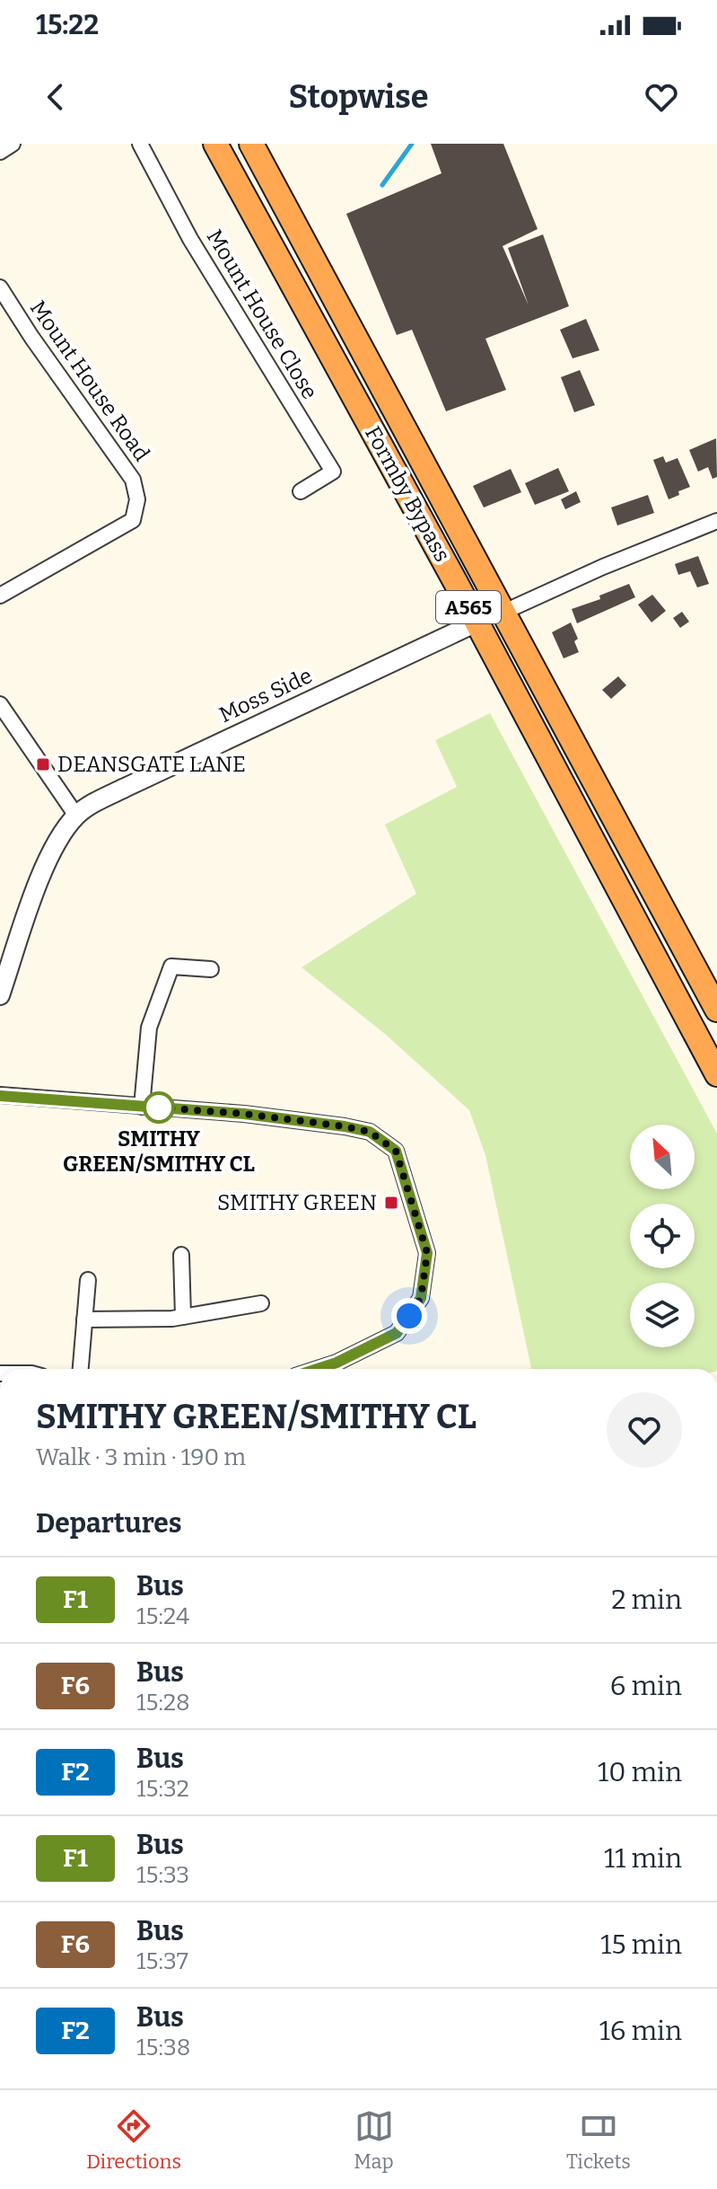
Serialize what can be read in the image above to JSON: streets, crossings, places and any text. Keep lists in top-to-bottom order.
{
  "streets": {
    "highway": ["Formby Bypass", "A565"],
    "street": ["Mount House Close", "Mount House Road", "Moss Side"]
  },
  "crossings": [
    ["Formby Bypass", "Moss Side"]
  ],
  "places": {
    "transit": ["DEANSGATE LANE", "SMITHY GREEN"],
    "other": ["SMITHY GREEN/SMITHY CL"]
  },
  "lines": ["bus line F1"],
  "north": "top left",
  "page": {
    "status": "15:22",
    "header": "Stopwise",
    "heading": [
      ["SMITHY GREEN/SMITHY CL", "Walk · 3 min · 190 m"],
      "Departures"
    ],
    "list": [
      {
        "mark": "F1",
        "name": "Bus",
        "note": "15:24",
        "value": "2 min"
      },
      {
        "mark": "F6",
        "name": "Bus",
        "note": "15:28",
        "value": "6 min"
      },
      {
        "mark": "F2",
        "name": "Bus",
        "note": "15:32",
        "value": "10 min"
      },
      {
        "mark": "F1",
        "name": "Bus",
        "note": "15:33",
        "value": "11 min"
      },
      {
        "mark": "F6",
        "name": "Bus",
        "note": "15:37",
        "value": "15 min"
      },
      {
        "mark": "F2",
        "name": "Bus",
        "note": "15:38",
        "value": "16 min"
      }
    ],
    "tabs": ["Directions", "Map", "Tickets"]
  }
}
